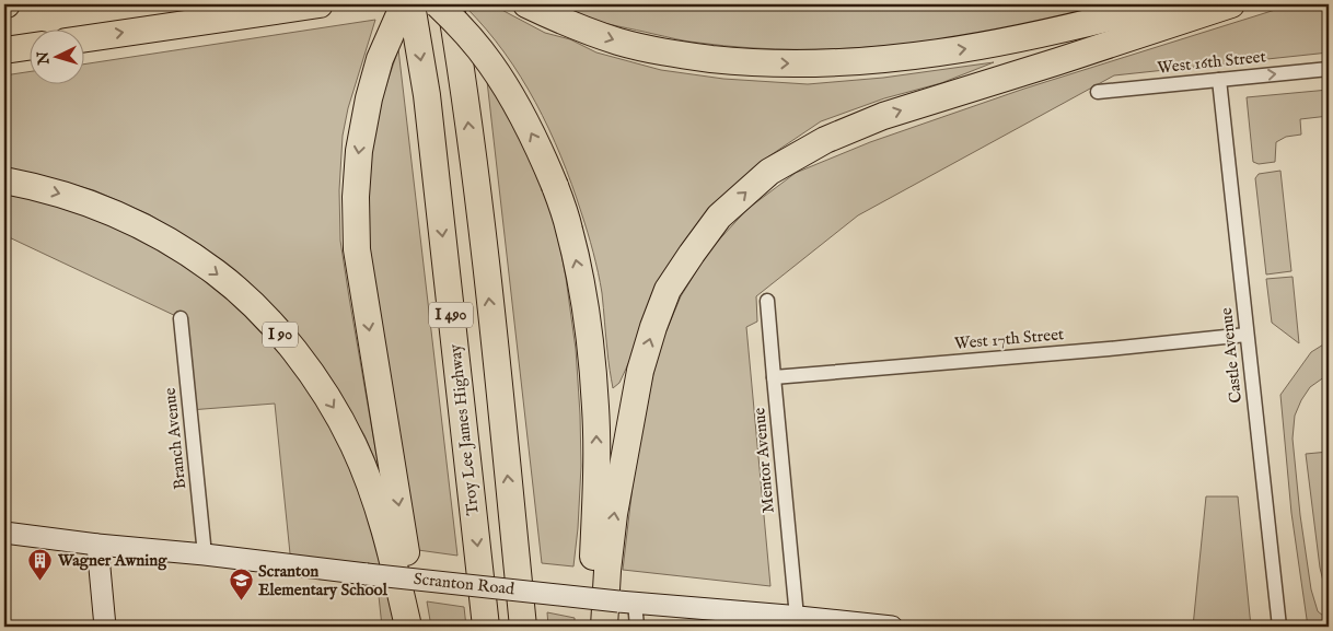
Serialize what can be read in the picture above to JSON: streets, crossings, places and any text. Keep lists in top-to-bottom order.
{
  "streets": {
    "highway": ["I 490", "I 90", "Troy Lee James Highway"],
    "street": [
      "West 16th Street",
      "West 17th Street",
      "Castle Avenue",
      "Branch Avenue",
      "Mentor Avenue",
      "Scranton Road"
    ]
  },
  "crossings": [
    ["West 16th Street", "Castle Avenue"],
    ["West 17th Street", "Castle Avenue"],
    ["West 17th Street", "Mentor Avenue"],
    ["Branch Avenue", "Scranton Road"],
    ["Mentor Avenue", "Scranton Road"]
  ],
  "one_way": ["West 16th Street"],
  "places": {
    "building": ["Wagner Awning"],
    "school or university": ["Scranton Elementary School"]
  },
  "north": "left"
}
